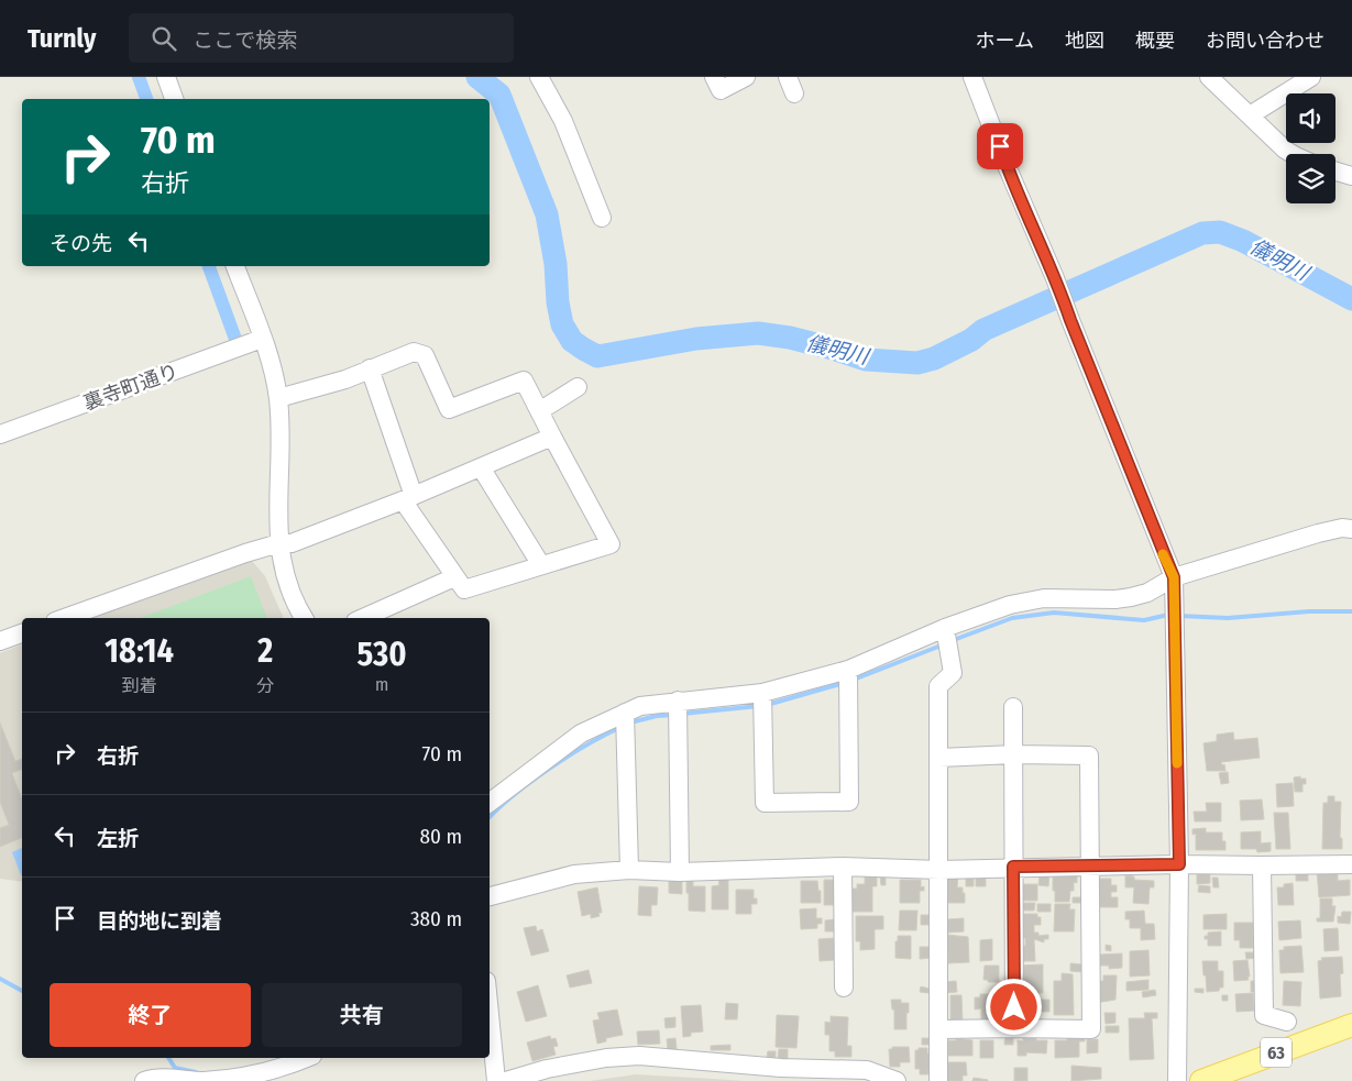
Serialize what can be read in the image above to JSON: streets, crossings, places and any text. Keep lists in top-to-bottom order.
{
  "streets": {
    "main road": ["63"],
    "street": ["裏寺町通り"]
  },
  "water": ["儀明川"],
  "page": {
    "header": "Turnly",
    "search": "ここで検索",
    "nav": [
      "ホーム",
      "地図",
      "概要",
      "お問い合わせ"
    ],
    "turn": ["70 m", "右折"],
    "then": "その先",
    "eta": [
      "18:14",
      "到着",
      "2",
      "分",
      "530",
      "m"
    ],
    "list": [
      {
        "name": "右折",
        "value": "70 m"
      },
      {
        "name": "左折",
        "value": "80 m"
      },
      {
        "name": "目的地に到着",
        "value": "380 m"
      }
    ],
    "buttons": ["終了", "共有"]
  }
}
